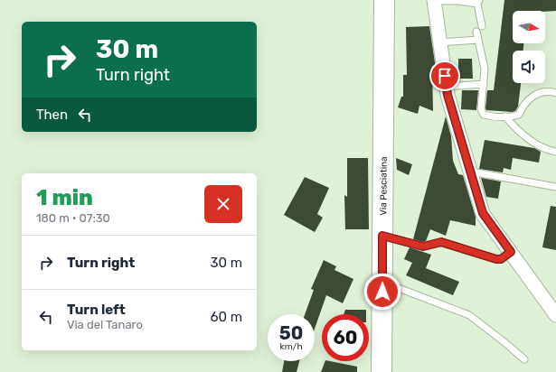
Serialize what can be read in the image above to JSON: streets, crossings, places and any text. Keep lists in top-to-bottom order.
{
  "streets": {
    "main road": ["Via Pesciatina"]
  },
  "north": "right",
  "page": {
    "turn": ["30 m", "Turn right"],
    "then": "Then",
    "heading": ["1 min", "180 m · 07:30"],
    "list": [
      {
        "name": "Turn right",
        "value": "30 m"
      },
      {
        "name": "Turn left",
        "note": "Via del Tanaro",
        "value": "60 m"
      }
    ],
    "speed": "50 km/h",
    "limit": "60"
  }
}
